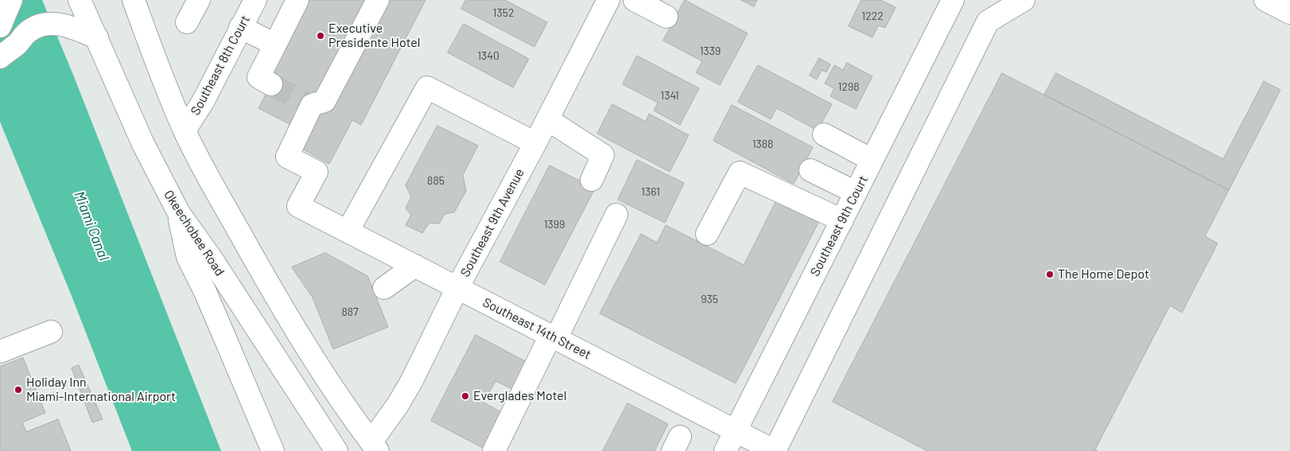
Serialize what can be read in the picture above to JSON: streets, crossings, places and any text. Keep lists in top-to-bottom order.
{
  "streets": {
    "main road": [
      "Southeast 8th Court",
      "Southeast 9th Avenue",
      "Southeast 9th Court",
      "Okeechobee Road",
      "Southeast 14th Street"
    ]
  },
  "crossings": [
    ["Southeast 9th Avenue", "Southeast 14th Street"],
    ["Southeast 9th Court", "Southeast 14th Street"]
  ],
  "water": ["Miami Canal"],
  "places": [
    "Executive Presidente Hotel",
    "The Home Depot",
    "Holiday Inn Miami-International Airport",
    "Everglades Motel"
  ],
  "house_numbers": [
    "1352",
    "1222",
    "1339",
    "1340",
    "1298",
    "1341",
    "1388",
    "885",
    "1361",
    "1399",
    "935",
    "887"
  ]
}
